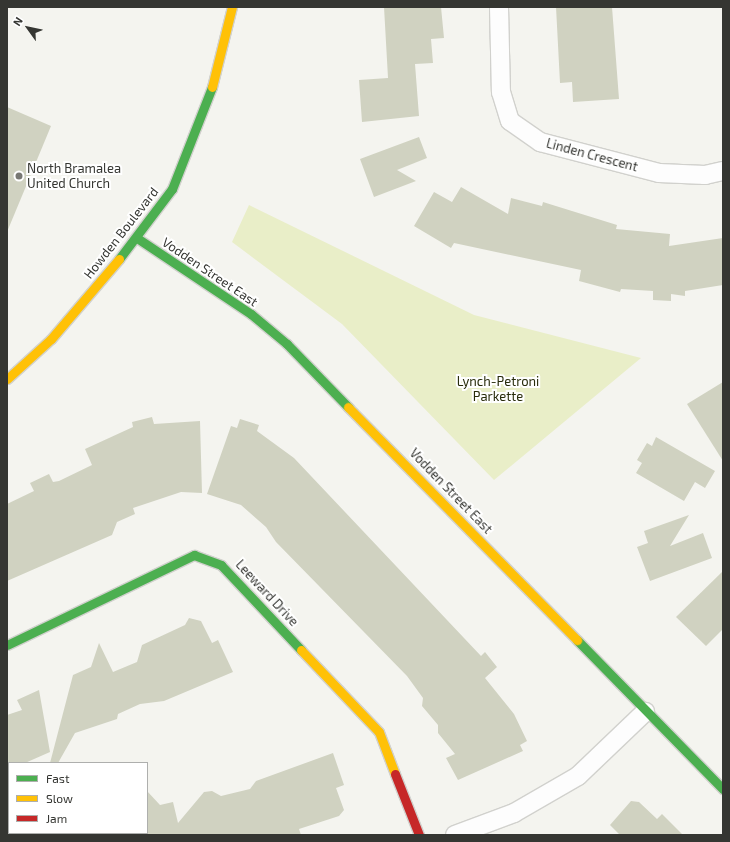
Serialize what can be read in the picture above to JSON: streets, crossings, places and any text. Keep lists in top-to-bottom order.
{
  "streets": {
    "street": [
      "Linden Crescent",
      "Howden Boulevard",
      "Vodden Street East",
      "Leeward Drive"
    ]
  },
  "crossings": [
    ["Howden Boulevard", "Vodden Street East"]
  ],
  "parks": ["Lynch-Petroni Parkette"],
  "places": ["North Bramalea United Church"],
  "legend": ["Fast", "Slow", "Jam"],
  "north": "top left"
}
